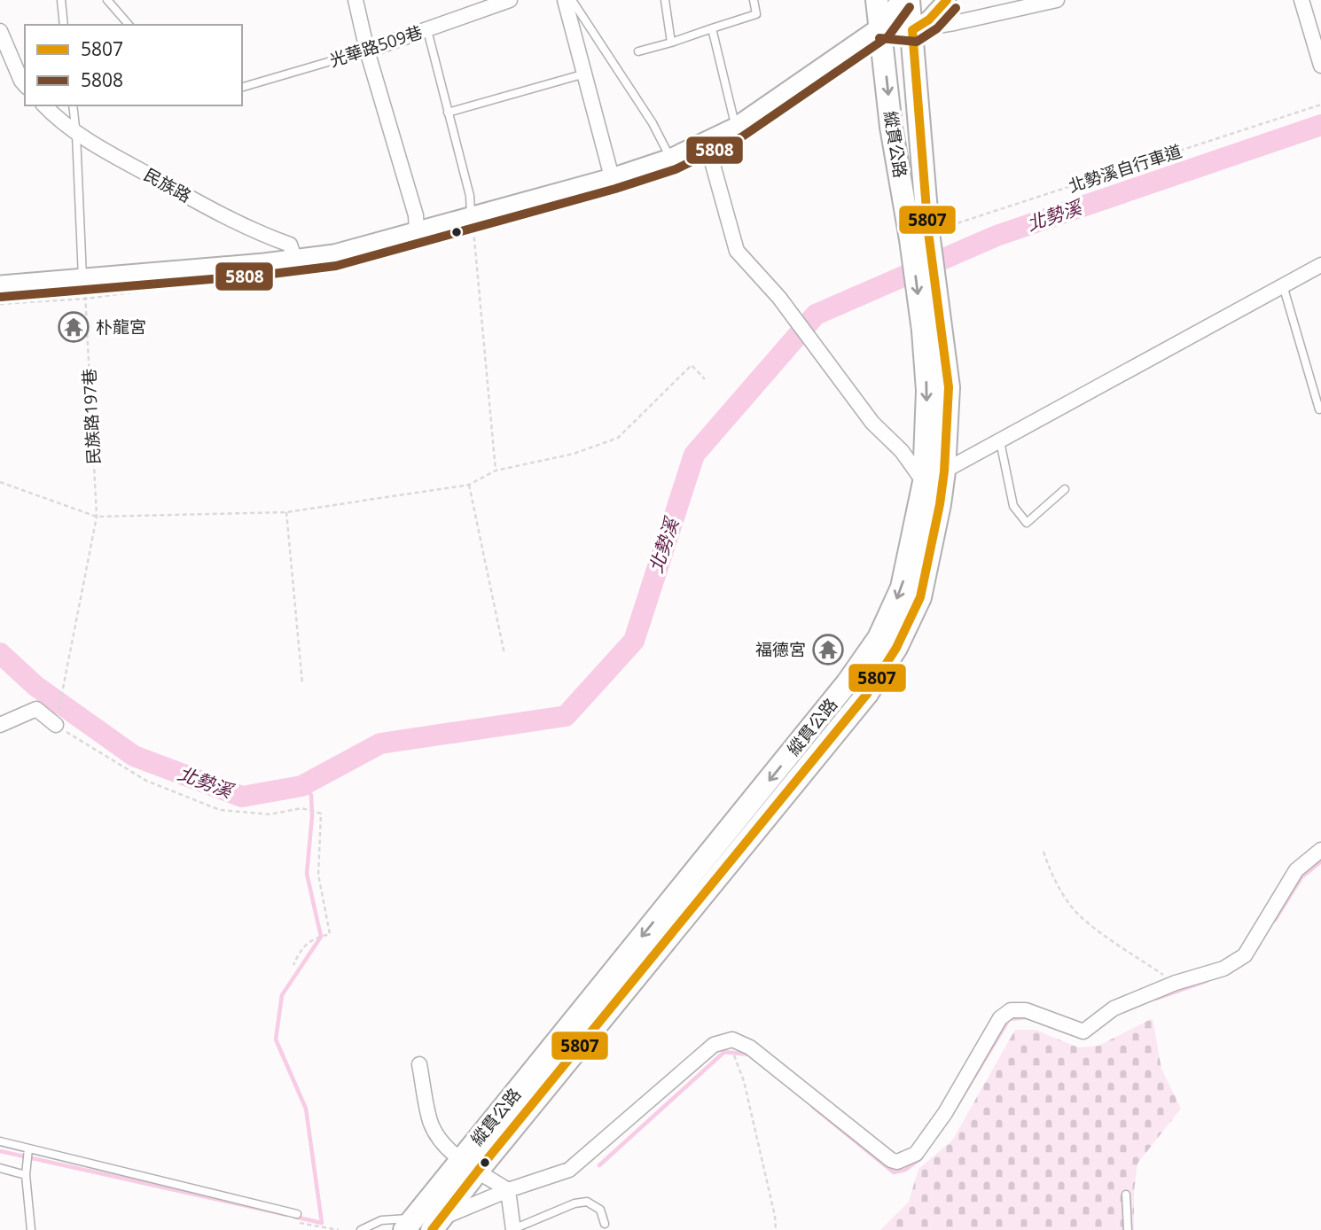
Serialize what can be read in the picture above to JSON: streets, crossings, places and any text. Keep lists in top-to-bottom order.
{
  "streets": {
    "main road": ["縱貫公路"],
    "street": ["光華路509巷", "民族路"],
    "path": ["北勢溪自行車道", "民族路197巷"]
  },
  "crossings": [
    ["縱貫公路", "北勢溪自行車道"]
  ],
  "water": ["北勢溪"],
  "places": {
    "temple": ["朴龍宮", "福德宮"]
  },
  "lines": ["transit line 5807", "transit line 5808"],
  "legend": ["5807", "5808"]
}
